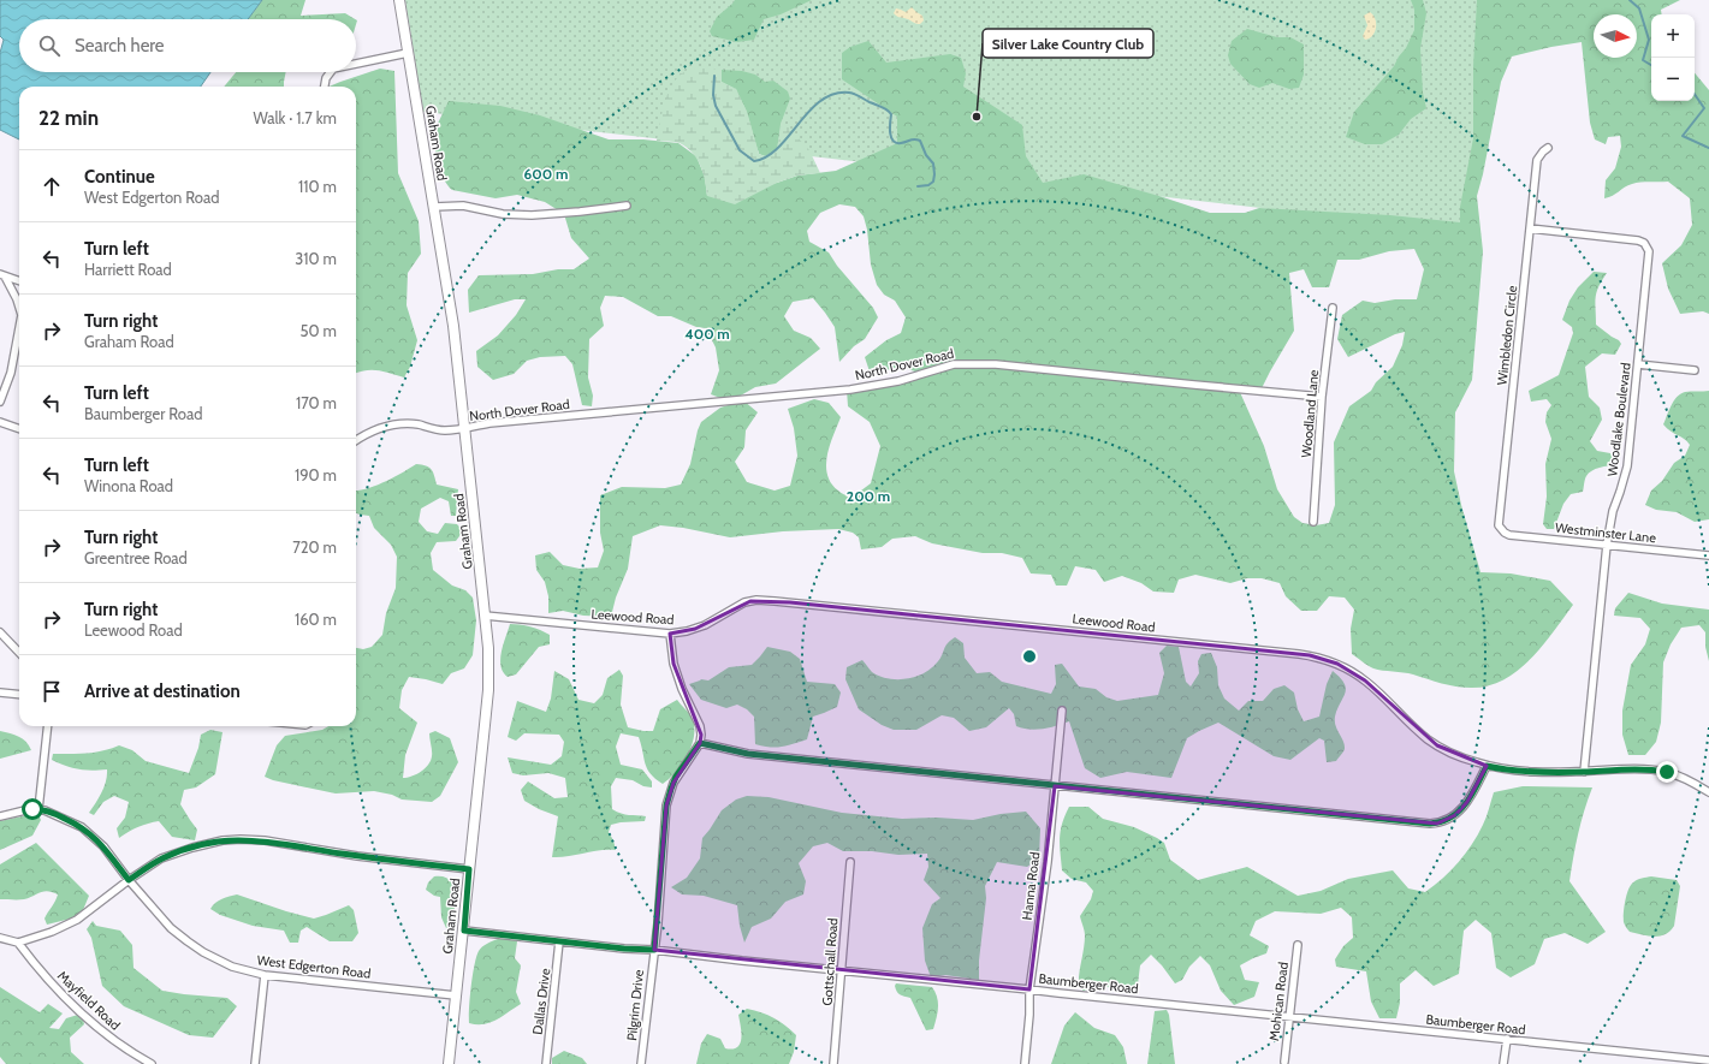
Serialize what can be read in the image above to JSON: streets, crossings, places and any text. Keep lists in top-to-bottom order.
{
  "streets": {
    "main road": ["Graham Road"],
    "street": [
      "Wimbledon Circle",
      "North Dover Road",
      "Woodland Lane",
      "Woodlake Boulevard",
      "Westminster Lane",
      "Leewood Road",
      "Hanna Road",
      "Gottschall Road",
      "West Edgerton Road",
      "Baumberger Road",
      "Mayfield Road",
      "Dallas Drive",
      "Mohican Road",
      "Pilgrim Drive"
    ]
  },
  "crossings": [
    ["Graham Road", "North Dover Road"],
    ["Graham Road", "Leewood Road"],
    ["Graham Road", "West Edgerton Road"],
    ["Graham Road", "Baumberger Road"],
    ["Wimbledon Circle", "Woodlake Boulevard"],
    ["Wimbledon Circle", "Westminster Lane"],
    ["North Dover Road", "Woodland Lane"],
    ["Woodlake Boulevard", "Westminster Lane"],
    ["Woodlake Boulevard", "Leewood Road"],
    ["Hanna Road", "Baumberger Road"],
    ["Gottschall Road", "Baumberger Road"],
    ["Baumberger Road", "Dallas Drive"],
    ["Baumberger Road", "Mohican Road"],
    ["Baumberger Road", "Pilgrim Drive"]
  ],
  "places": ["Silver Lake Country Club"],
  "north": "right",
  "page": {
    "map_buttons": ["+", "−"],
    "search": "Search here",
    "heading": ["22 min", "Walk · 1.7 km"],
    "list": [
      ["Continue", "West Edgerton Road", "110 m"],
      ["Turn left", "Harriett Road", "310 m"],
      ["Turn right", "Graham Road", "50 m"],
      ["Turn left", "Baumberger Road", "170 m"],
      ["Turn left", "Winona Road", "190 m"],
      ["Turn right", "Greentree Road", "720 m"],
      ["Turn right", "Leewood Road", "160 m"],
      "Arrive at destination"
    ]
  },
  "rings": ["600 m", "400 m", "200 m"]
}
